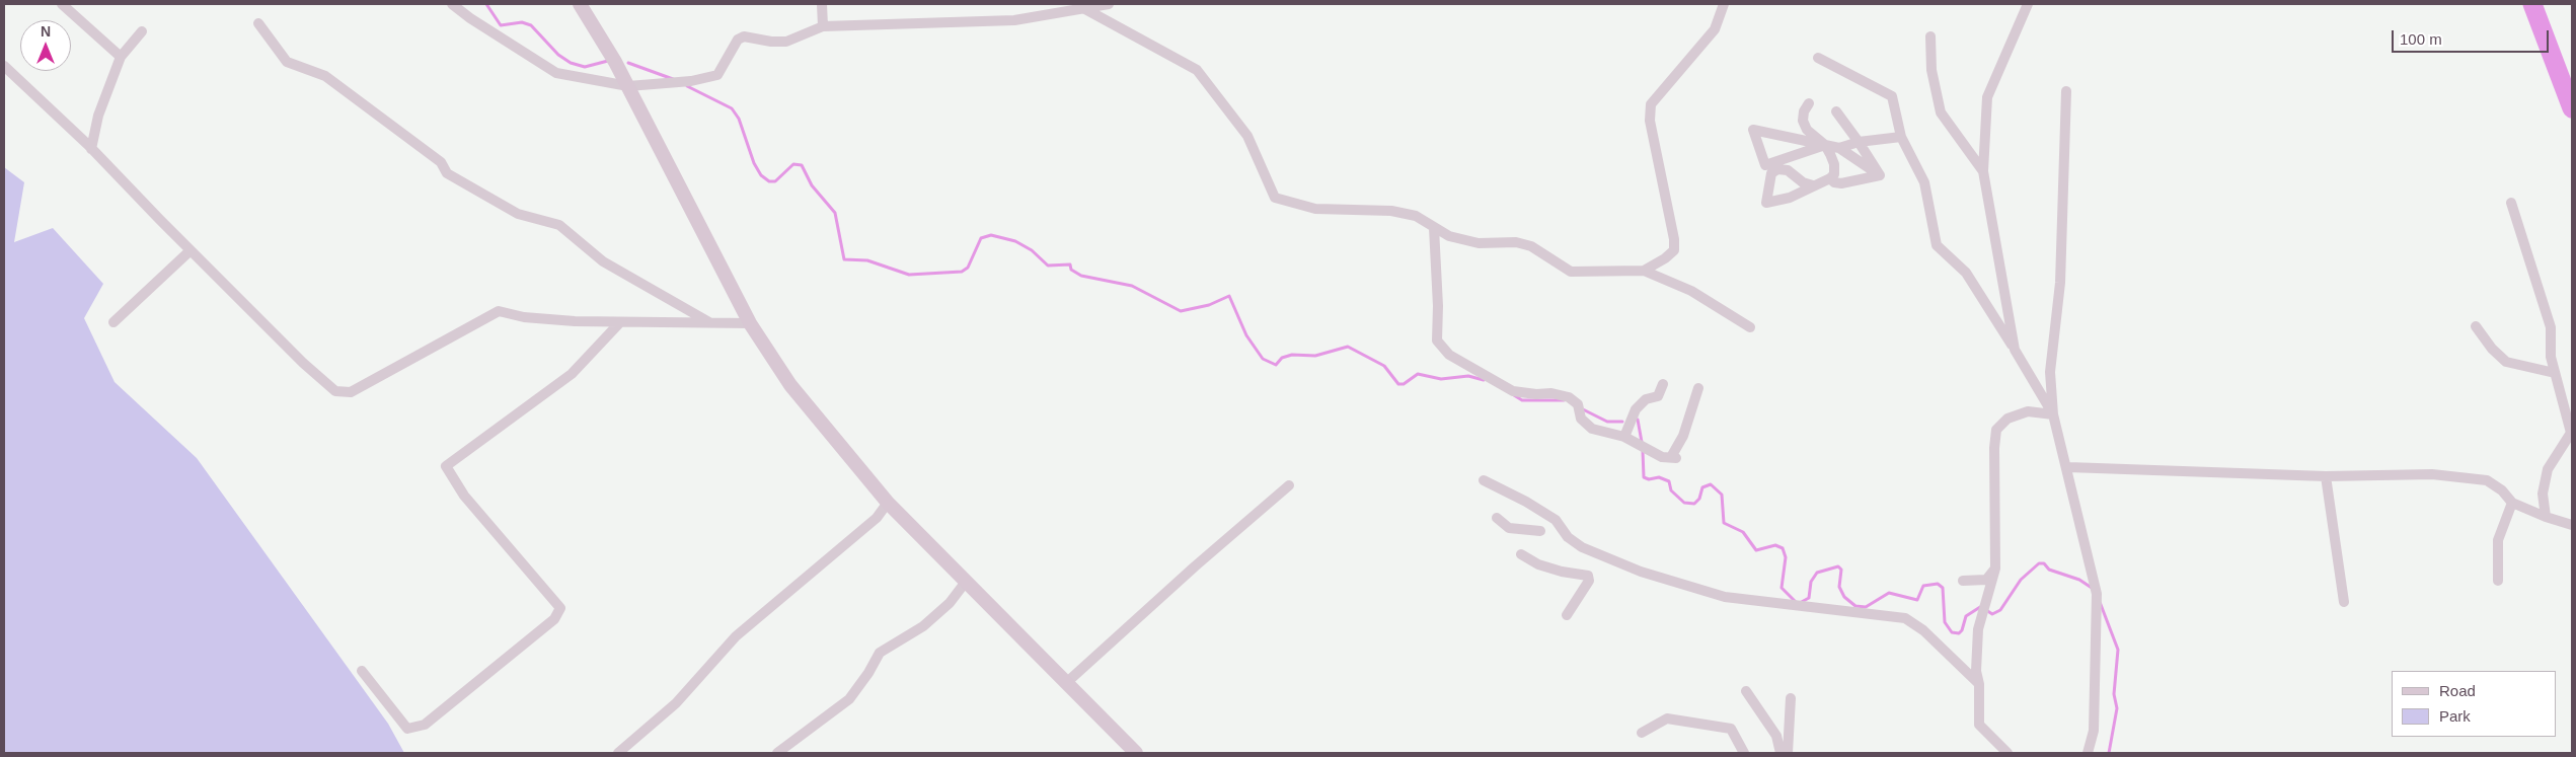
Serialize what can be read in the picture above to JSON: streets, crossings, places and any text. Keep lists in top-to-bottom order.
{
  "legend": ["Road", "Park"],
  "scale_bar": "100 m",
  "north": "top"
}
